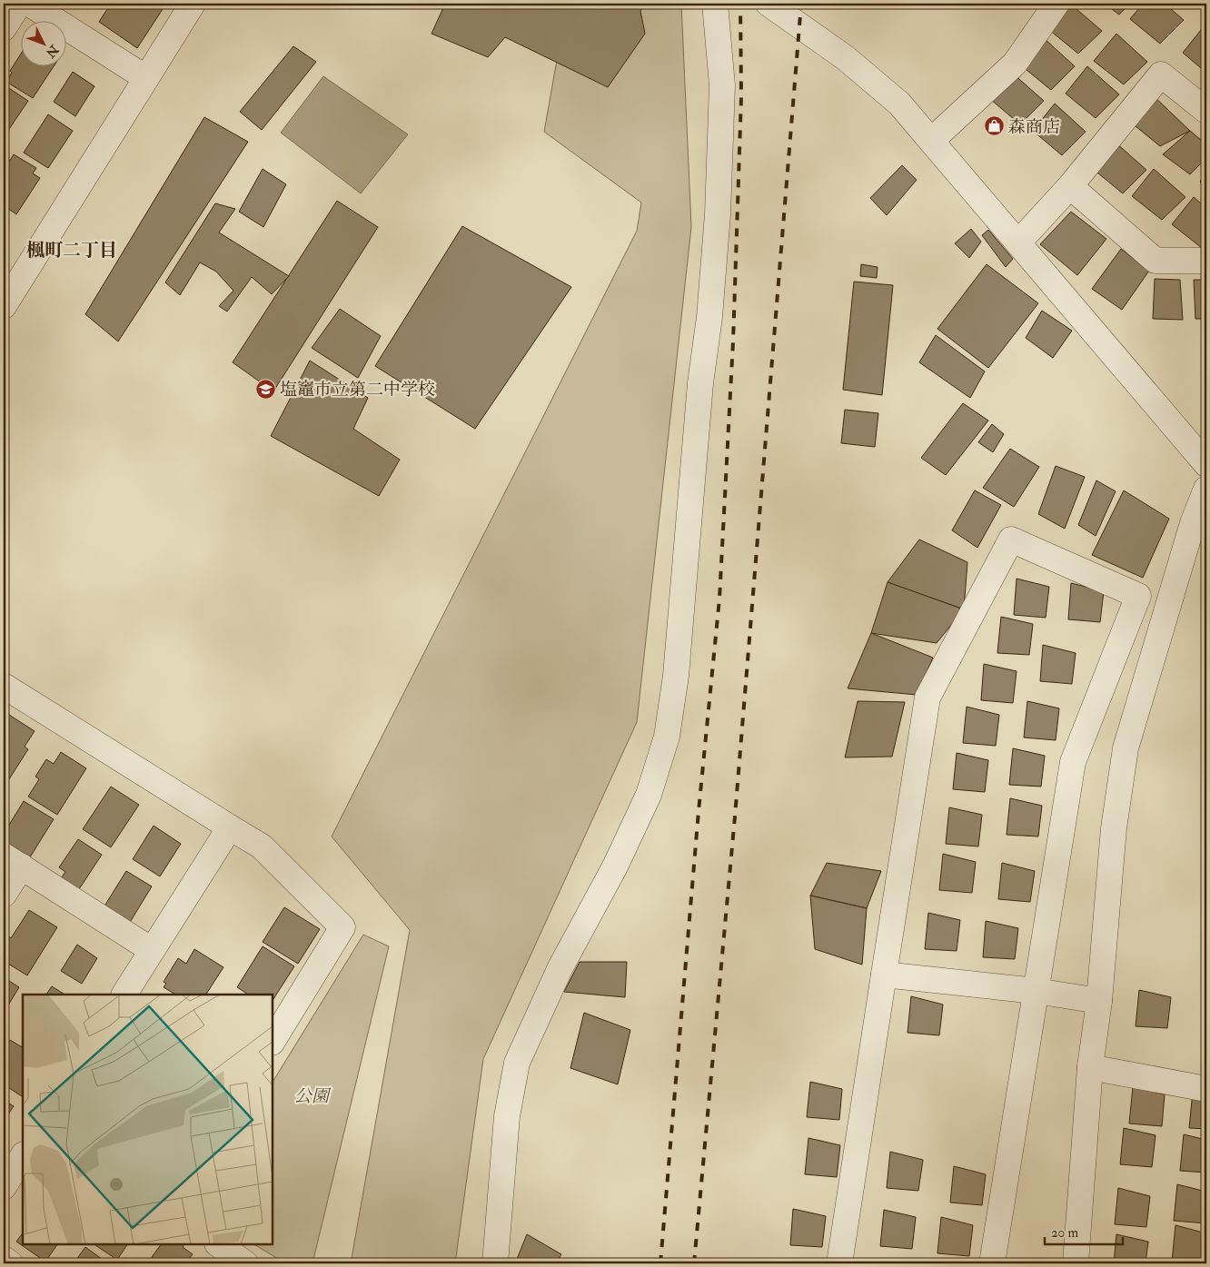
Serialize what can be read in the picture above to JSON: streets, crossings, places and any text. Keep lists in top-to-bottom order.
{
  "districts": ["楓町二丁目"],
  "parks": ["公園"],
  "places": {
    "shop": ["森商店"],
    "school or university": ["塩竈市立第二中学校"]
  },
  "scale_bar": "20 m",
  "north": "bottom right"
}
